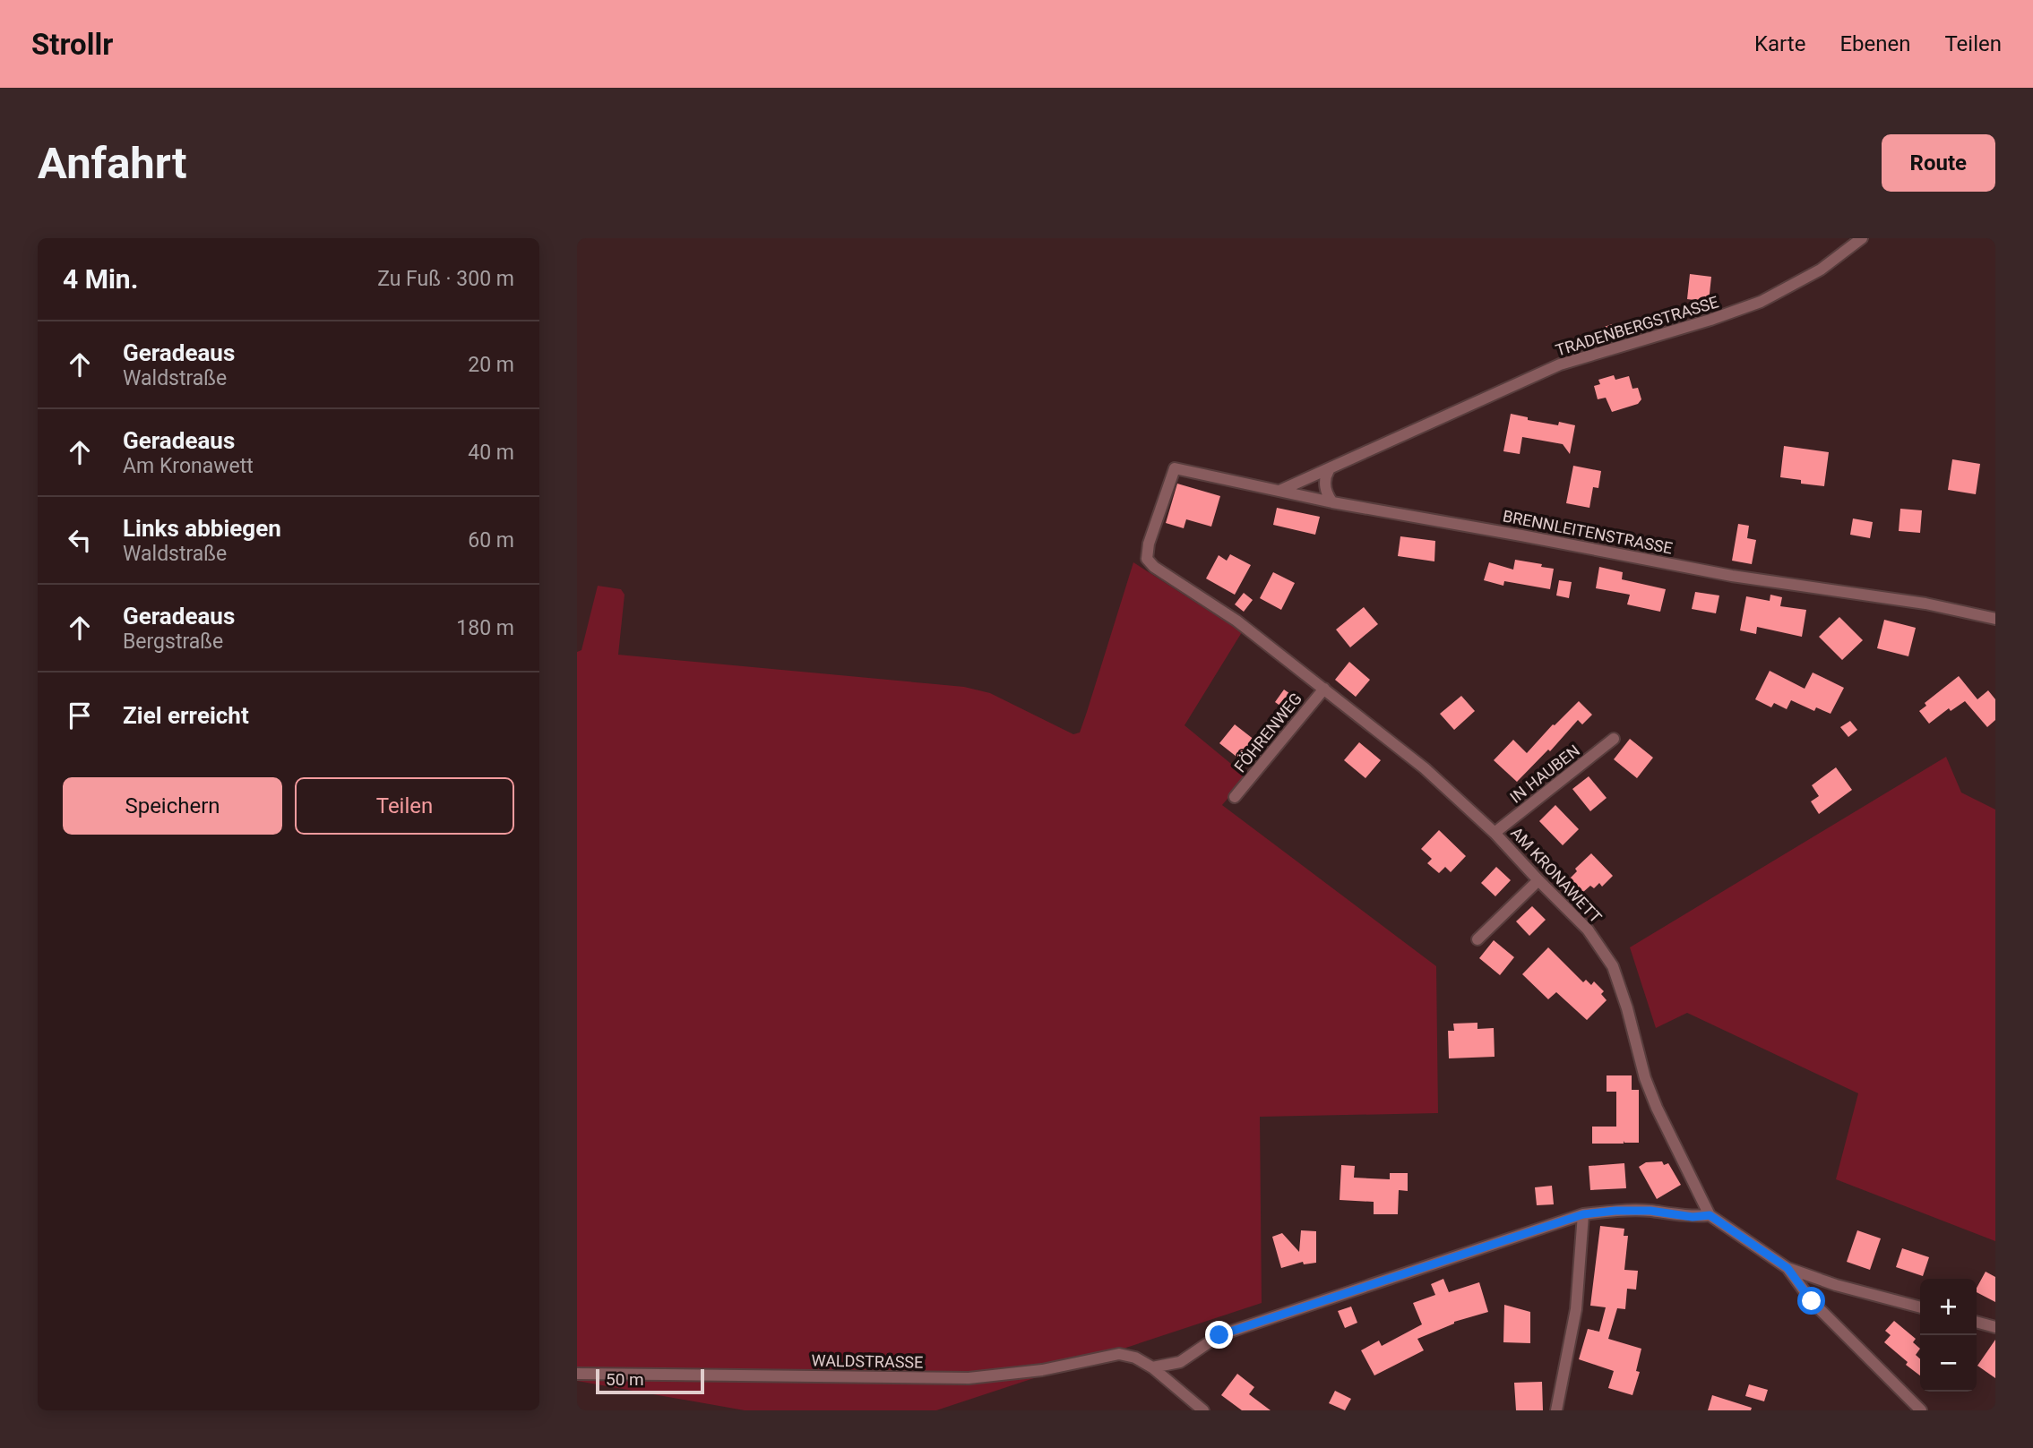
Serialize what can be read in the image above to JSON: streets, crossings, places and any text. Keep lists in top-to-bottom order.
{
  "streets": {
    "street": [
      "TRADENBERGSTRASSE",
      "BRENNLEITENSTRASSE",
      "FÖHRENWEG",
      "IN HAUBEN",
      "AM KRONAWETT",
      "WALDSTRASSE"
    ]
  },
  "crossings": [
    ["TRADENBERGSTRASSE", "BRENNLEITENSTRASSE"],
    ["BRENNLEITENSTRASSE", "AM KRONAWETT"],
    ["FÖHRENWEG", "AM KRONAWETT"],
    ["IN HAUBEN", "AM KRONAWETT"]
  ],
  "scale_bar": "50 m",
  "page": {
    "header": "Strollr",
    "nav": ["Karte", "Ebenen", "Teilen"],
    "buttons": [
      "Route",
      ["Speichern", "Teilen"]
    ],
    "title": "Anfahrt",
    "heading": ["4 Min.", "Zu Fuß · 300 m"],
    "list": [
      ["Geradeaus", "Waldstraße", "20 m"],
      ["Geradeaus", "Am Kronawett", "40 m"],
      ["Links abbiegen", "Waldstraße", "60 m"],
      ["Geradeaus", "Bergstraße", "180 m"],
      "Ziel erreicht"
    ],
    "map_buttons": ["+", "−"],
    "scale": "50 m"
  }
}
